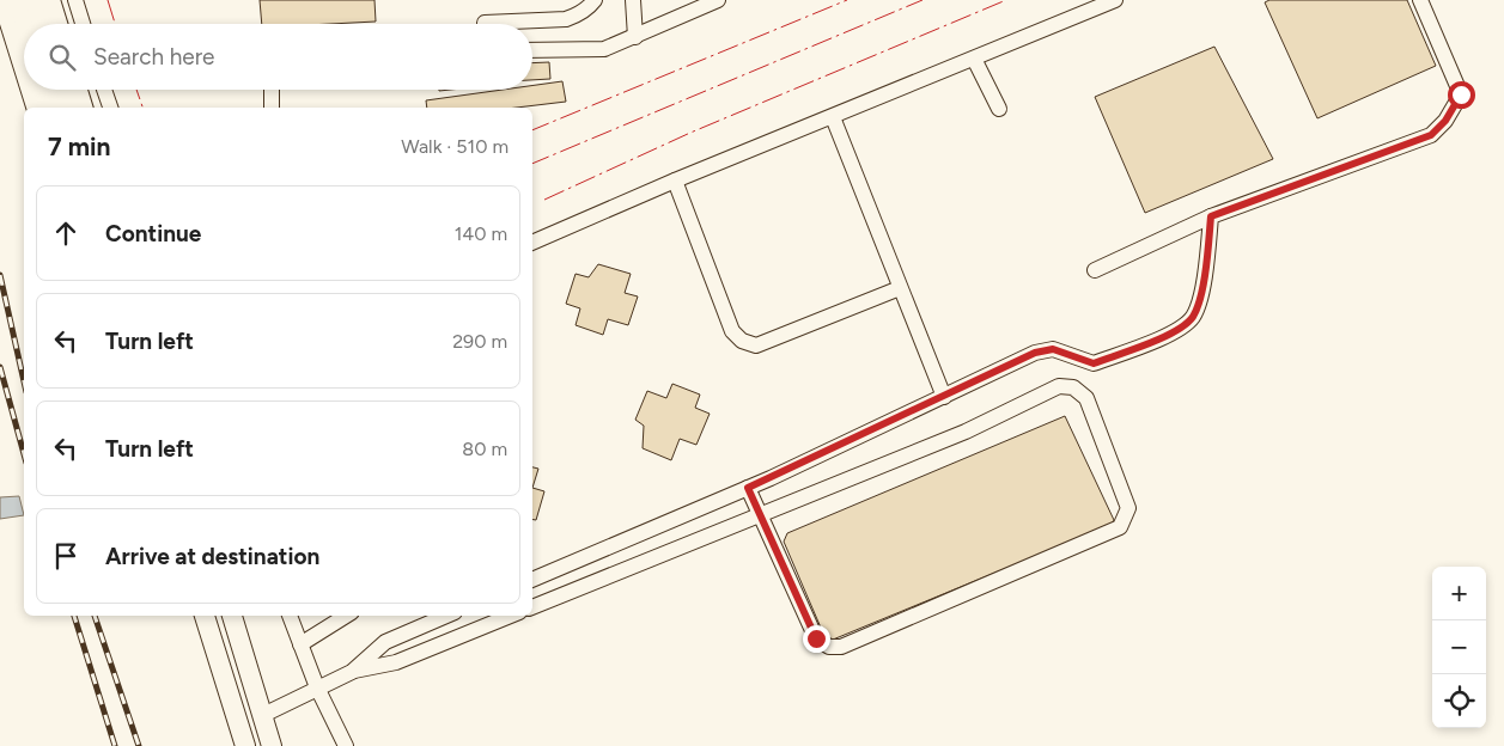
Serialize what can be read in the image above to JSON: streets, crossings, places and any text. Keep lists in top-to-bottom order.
{
  "page": {
    "search": "Search here",
    "heading": ["7 min", "Walk · 510 m"],
    "list": [
      ["Continue", "140 m"],
      ["Turn left", "290 m"],
      ["Turn left", "80 m"],
      "Arrive at destination"
    ],
    "map_buttons": ["+", "−"]
  }
}
